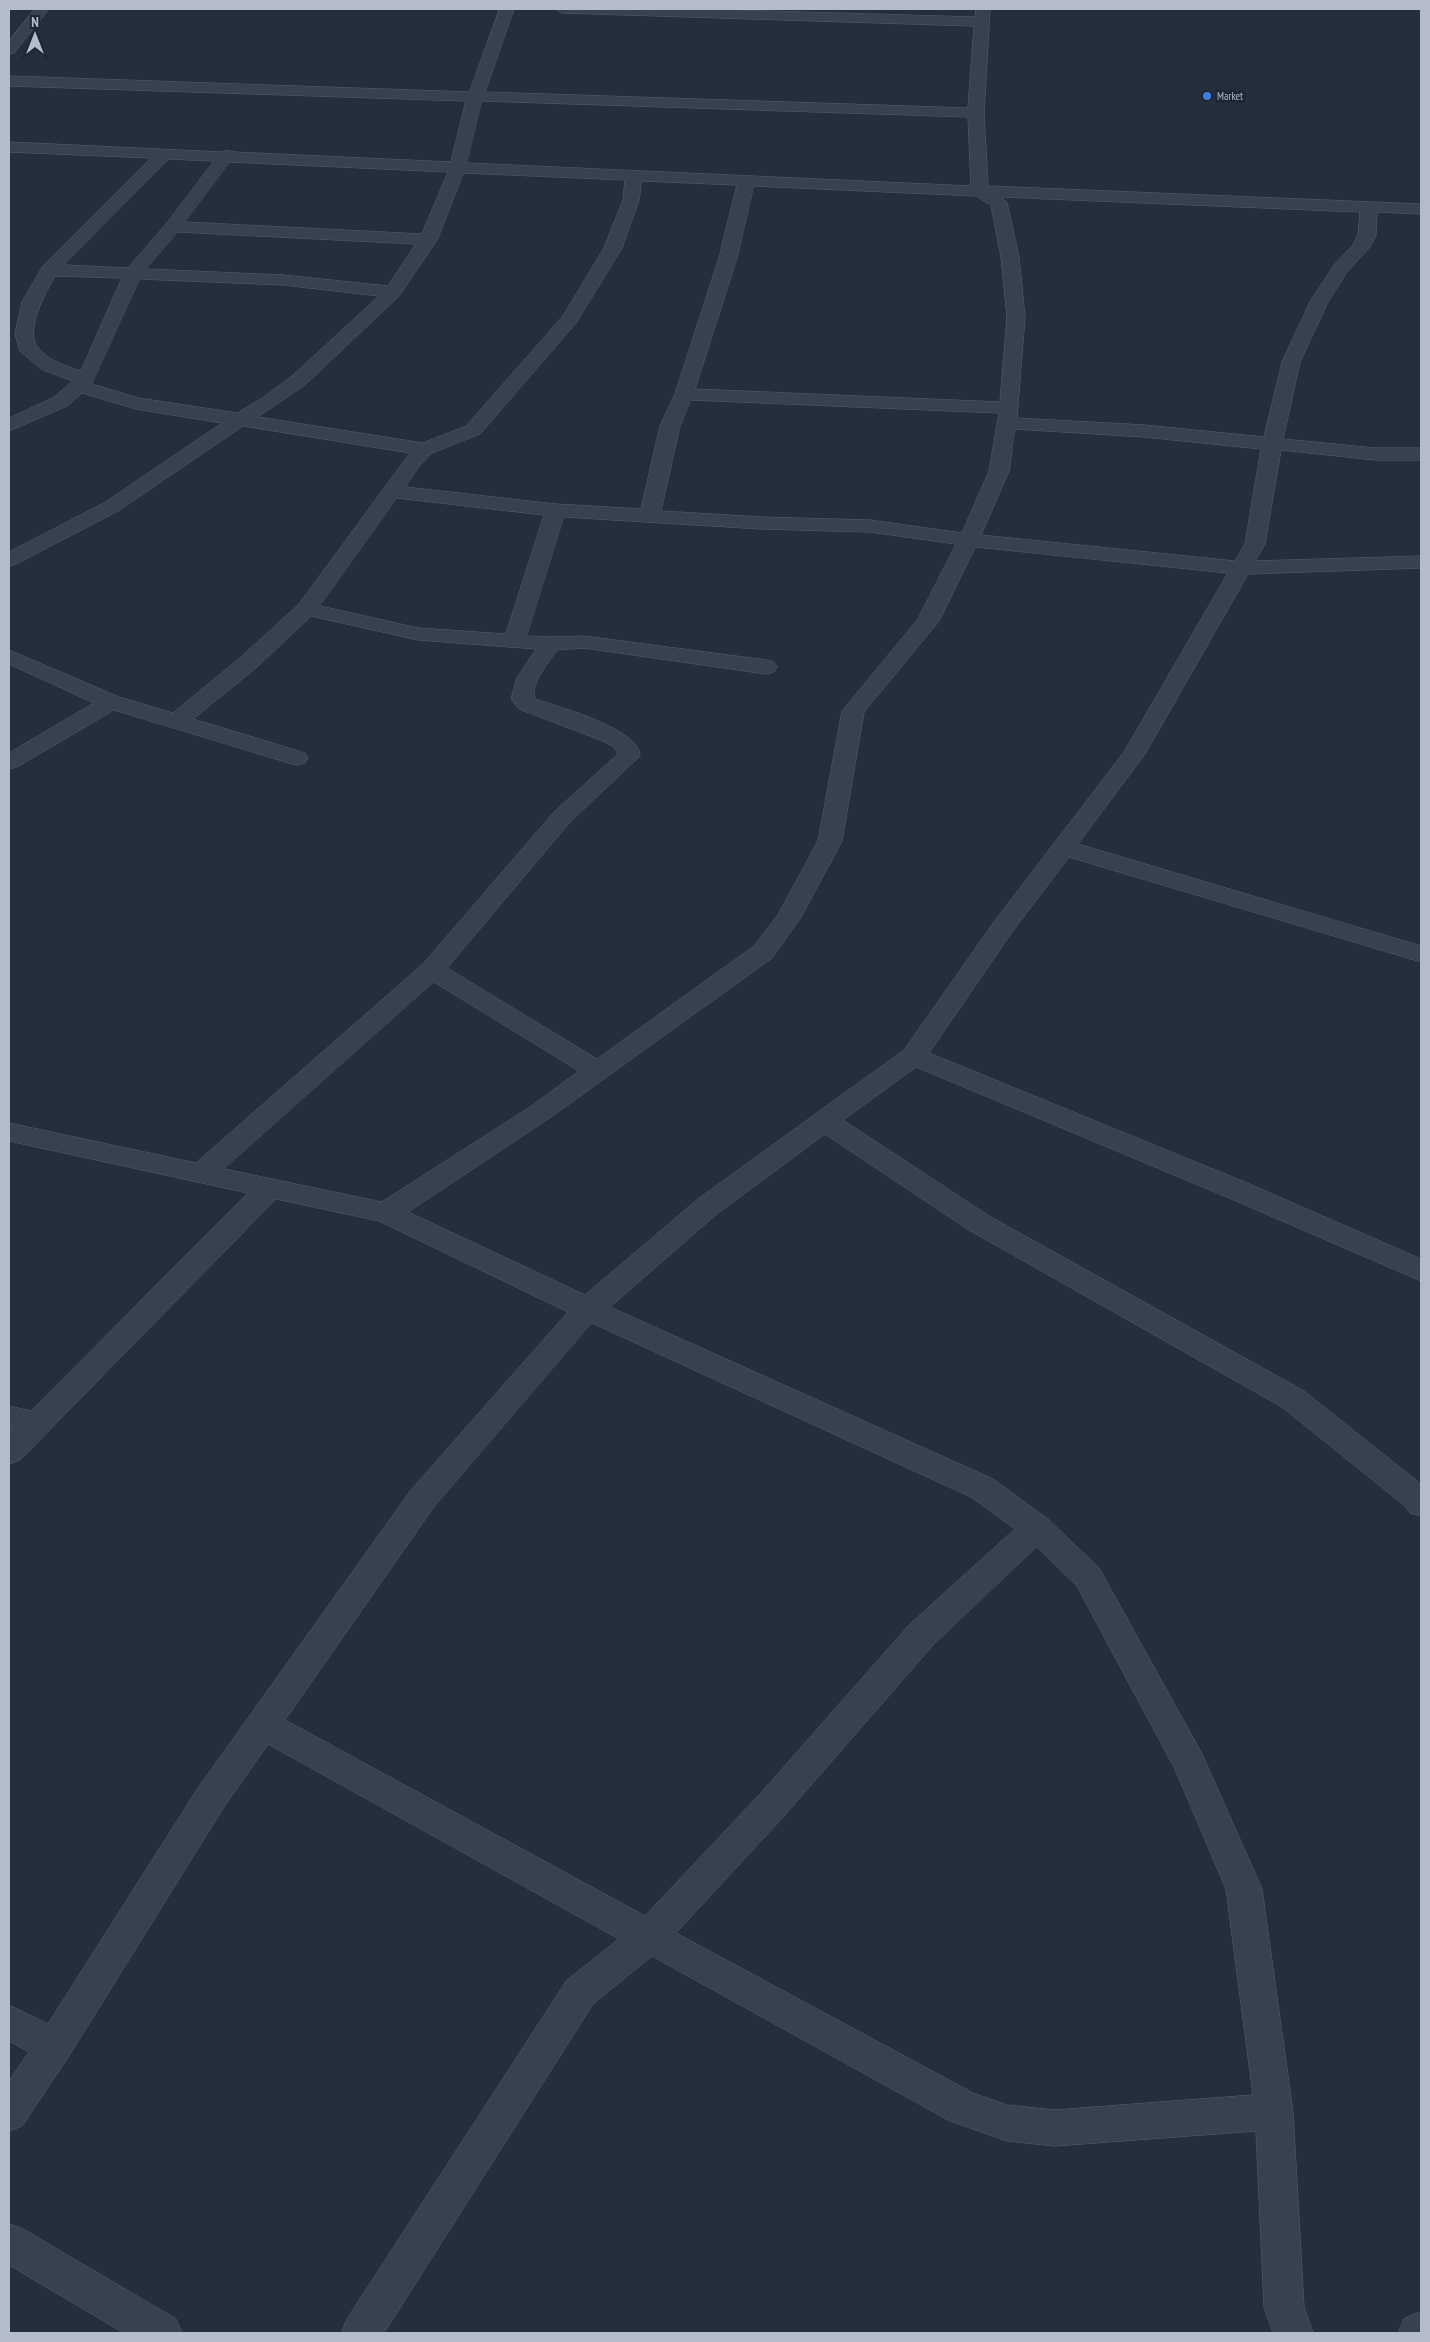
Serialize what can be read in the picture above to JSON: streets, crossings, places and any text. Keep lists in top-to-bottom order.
{
  "places": ["Market"],
  "north": "top"
}
